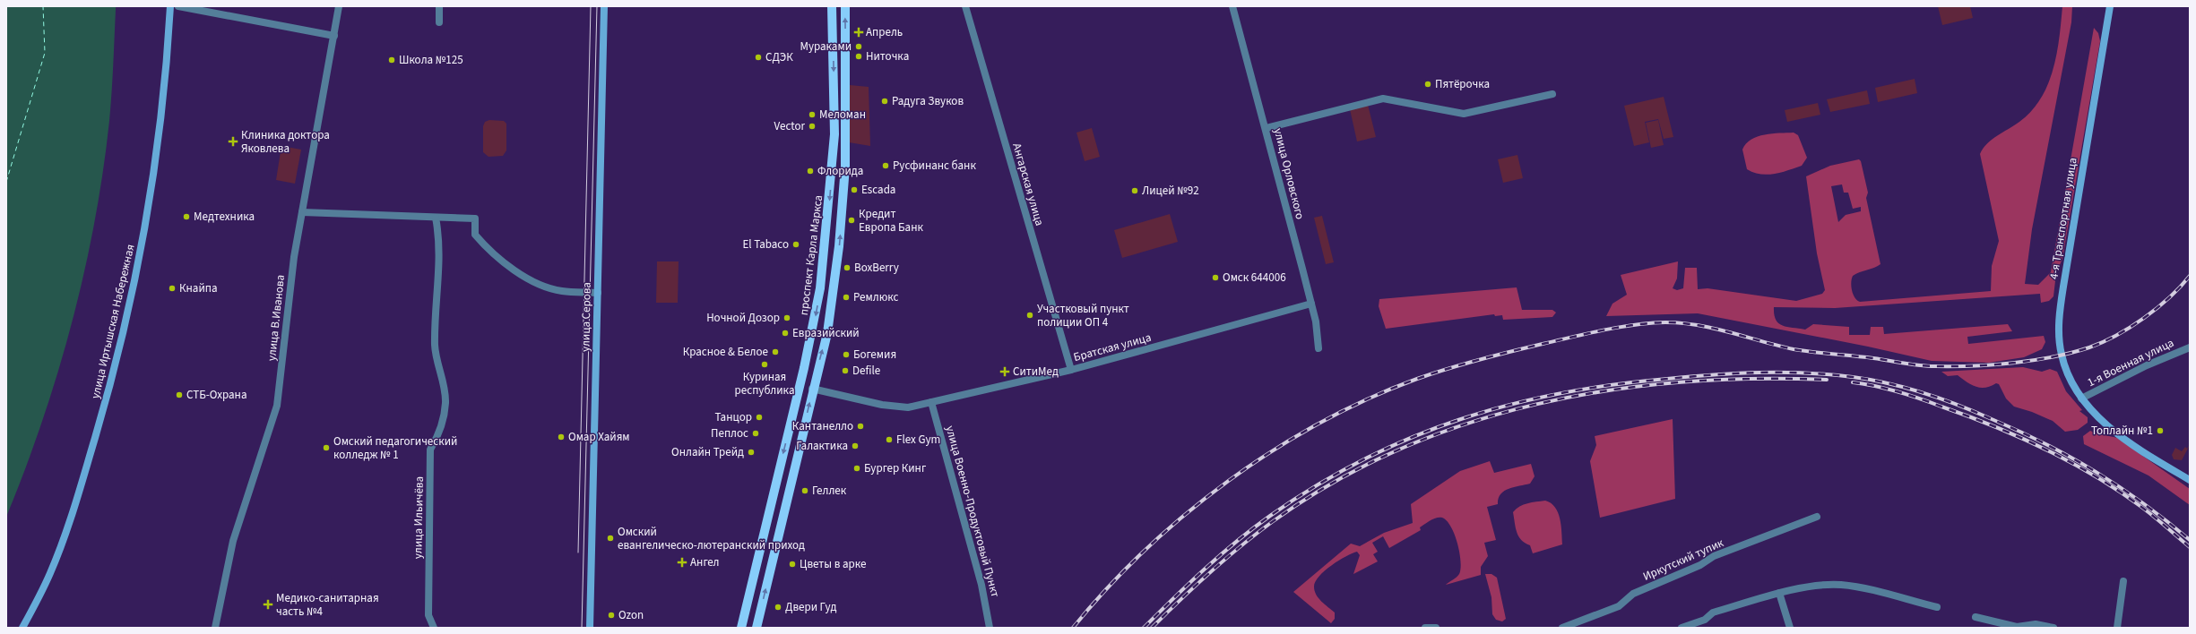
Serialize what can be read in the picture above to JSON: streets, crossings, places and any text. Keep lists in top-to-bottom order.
{
  "streets": {
    "main road": [
      "4-я Транспортная улица",
      "проспект Карла Маркса",
      "улица Серова",
      "улица Иртышская Набережная"
    ],
    "street": [
      "улица Орловского",
      "Ангарская улица",
      "улица В.Иванова",
      "Братская улица",
      "1-я Военная улица",
      "улица Военно-Продуктовый Пункт",
      "улица Ильичёва",
      "Иркутский тупик"
    ]
  },
  "crossings": [
    ["улица Орловского", "Братская улица"],
    ["Ангарская улица", "Братская улица"],
    ["4-я Транспортная улица", "1-я Военная улица"],
    ["Братская улица", "улица Военно-Продуктовый Пункт"]
  ],
  "places": {
    "health": [
      "Апрель",
      "Клиника доктора Яковлева",
      "СитиМед",
      "Ангел",
      "Медико-санитарная часть №4"
    ],
    "other": [
      "Мураками",
      "Ниточка",
      "СДЭК",
      "Школа №125",
      "Пятёрочка",
      "Радуга Звуков",
      "Меломан",
      "Vector",
      "Русфинанс банк",
      "Флорида",
      "Escada",
      "Лицей №92",
      "Медтехника",
      "Кредит Европа Банк",
      "El Tabaco",
      "BoxBerry",
      "Омск 644006",
      "Кнайпа",
      "Ремлюкс",
      "Участковый пункт полиции ОП 4",
      "Ночной Дозор",
      "Евразийский",
      "Красное & Белое",
      "Богемия",
      "Куриная республика",
      "Defile",
      "СТБ-Охрана",
      "Танцор",
      "Кантанелло",
      "Топлайн №1",
      "Пеплос",
      "Омар Хайям",
      "Flex Gym",
      "Галактика",
      "Омский педагогический колледж № 1",
      "Онлайн Трейд",
      "Бургер Кинг",
      "Геллек",
      "Омский евангелическо-лютеранский приход",
      "Цветы в арке",
      "Двери Гуд",
      "Ozon"
    ]
  }
}
